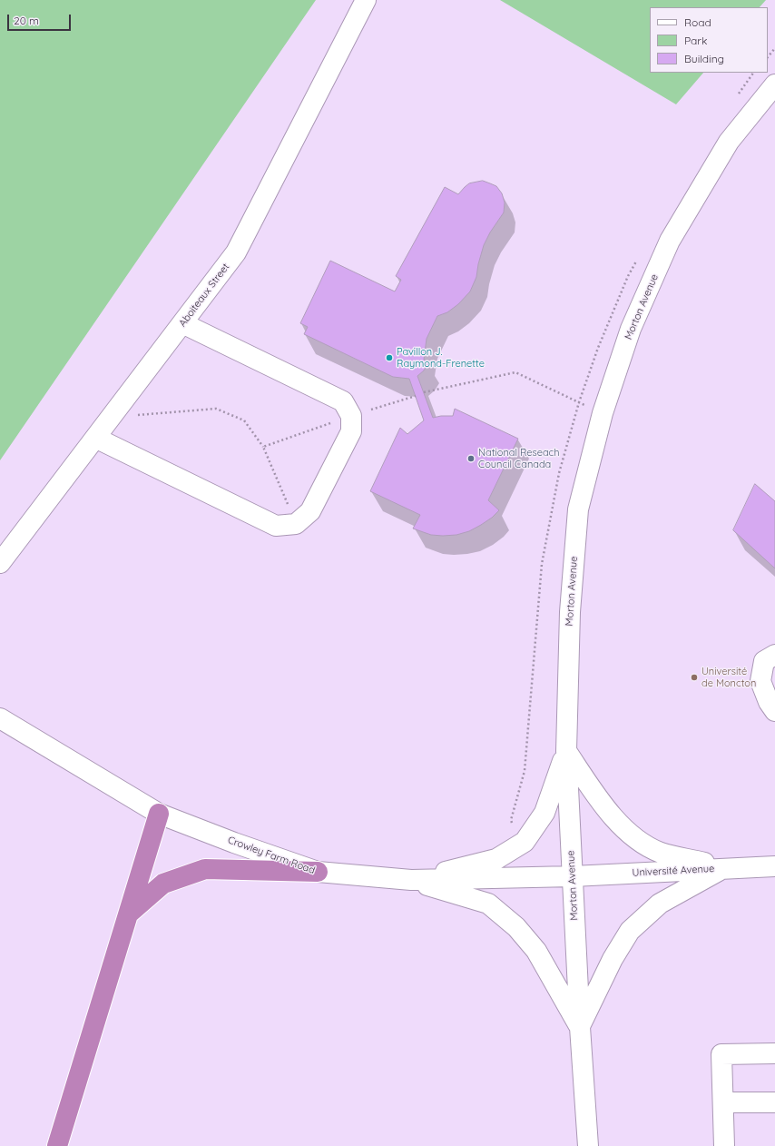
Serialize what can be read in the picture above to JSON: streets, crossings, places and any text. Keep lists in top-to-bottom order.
{
  "streets": {
    "street": [
      "Aboiteaux Street",
      "Morton Avenue",
      "Crowley Farm Road",
      "Université Avenue"
    ]
  },
  "crossings": [
    ["Morton Avenue", "Crowley Farm Road"],
    ["Morton Avenue", "Université Avenue"],
    ["Crowley Farm Road", "Université Avenue"]
  ],
  "places": ["Pavillon J. Raymond-Frenette", "National Reseach Council Canada", "Université de Moncton"],
  "legend": ["Road", "Park", "Building"],
  "scale_bar": "20 m"
}
